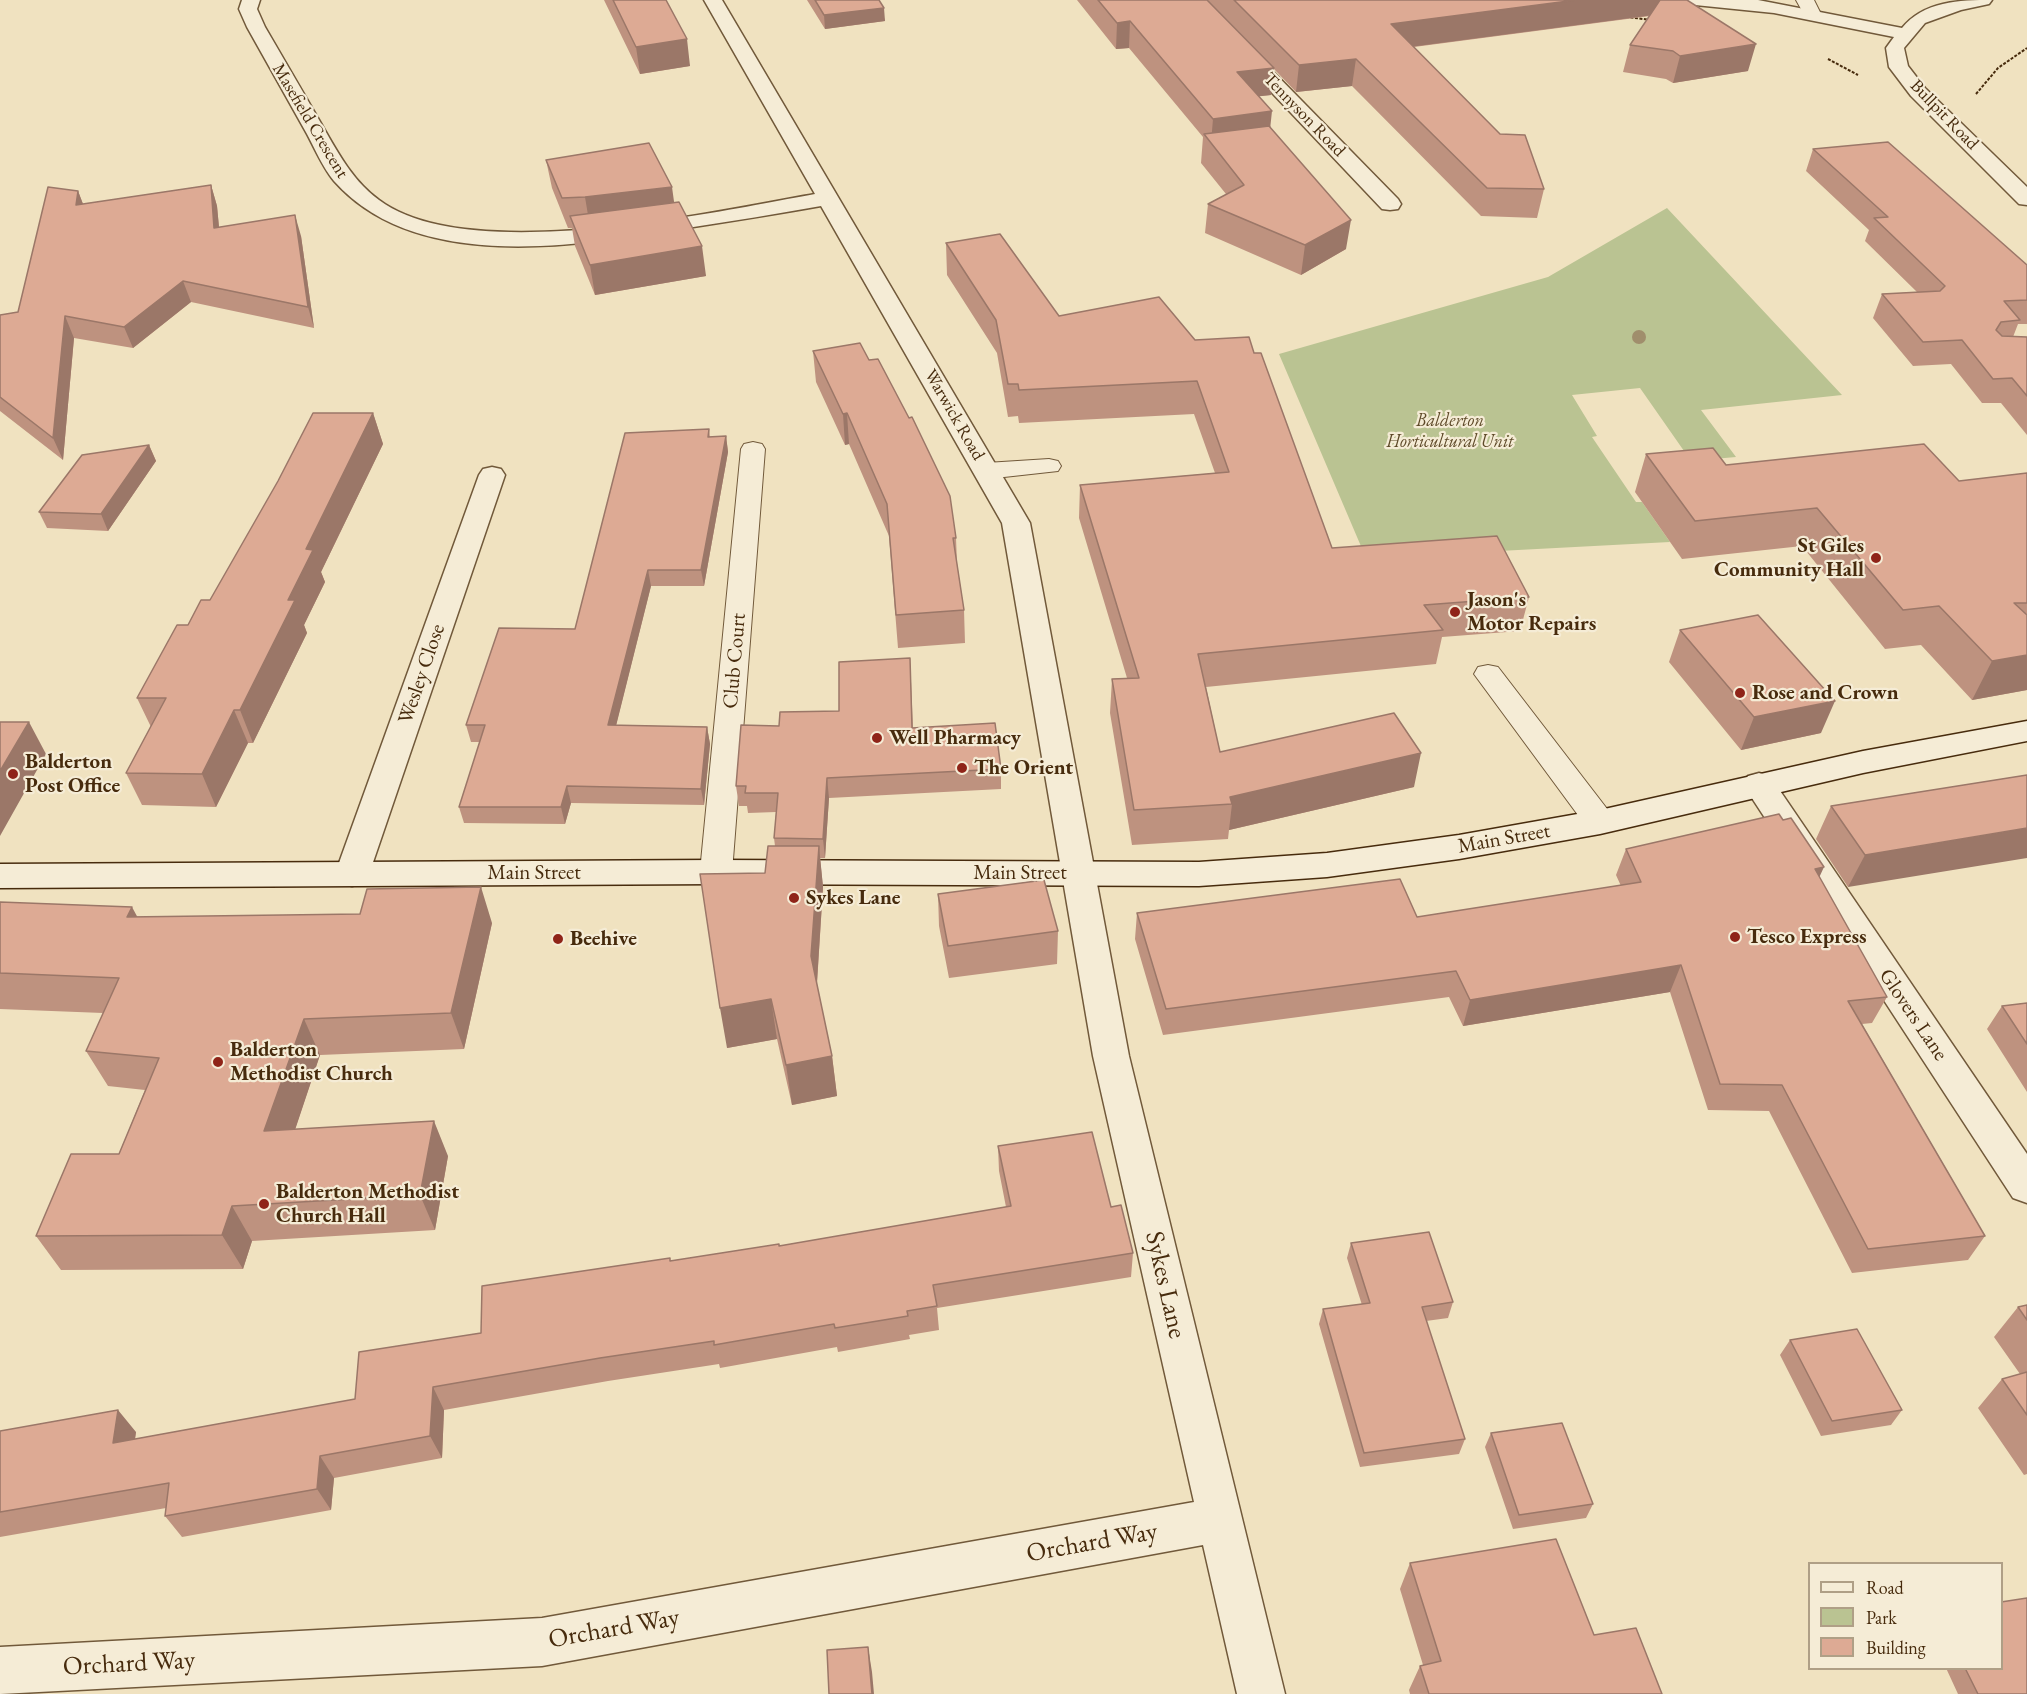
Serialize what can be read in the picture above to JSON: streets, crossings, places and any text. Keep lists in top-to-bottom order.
{
  "streets": {
    "street": [
      "Tennyson Road",
      "Bullpit Road",
      "Masefield Crescent",
      "Warwick Road",
      "Wesley Close",
      "Main Street",
      "Glovers Lane",
      "Sykes Lane",
      "Orchard Way"
    ],
    "lane": ["Club Court"]
  },
  "crossings": [
    ["Masefield Crescent", "Warwick Road"],
    ["Warwick Road", "Main Street"],
    ["Warwick Road", "Sykes Lane"],
    ["Club Court", "Main Street"],
    ["Wesley Close", "Main Street"],
    ["Main Street", "Glovers Lane"],
    ["Main Street", "Sykes Lane"],
    ["Sykes Lane", "Orchard Way"]
  ],
  "parks": ["Balderton Horticultural Unit"],
  "places": [
    "St Giles Community Hall",
    "Jason's Motor Repairs",
    "Rose and Crown",
    "Well Pharmacy",
    "The Orient",
    "Balderton Post Office",
    "Sykes Lane",
    "Tesco Express",
    "Beehive",
    "Balderton Methodist Church",
    "Balderton Methodist Church Hall"
  ],
  "legend": ["Road", "Park", "Building"]
}
